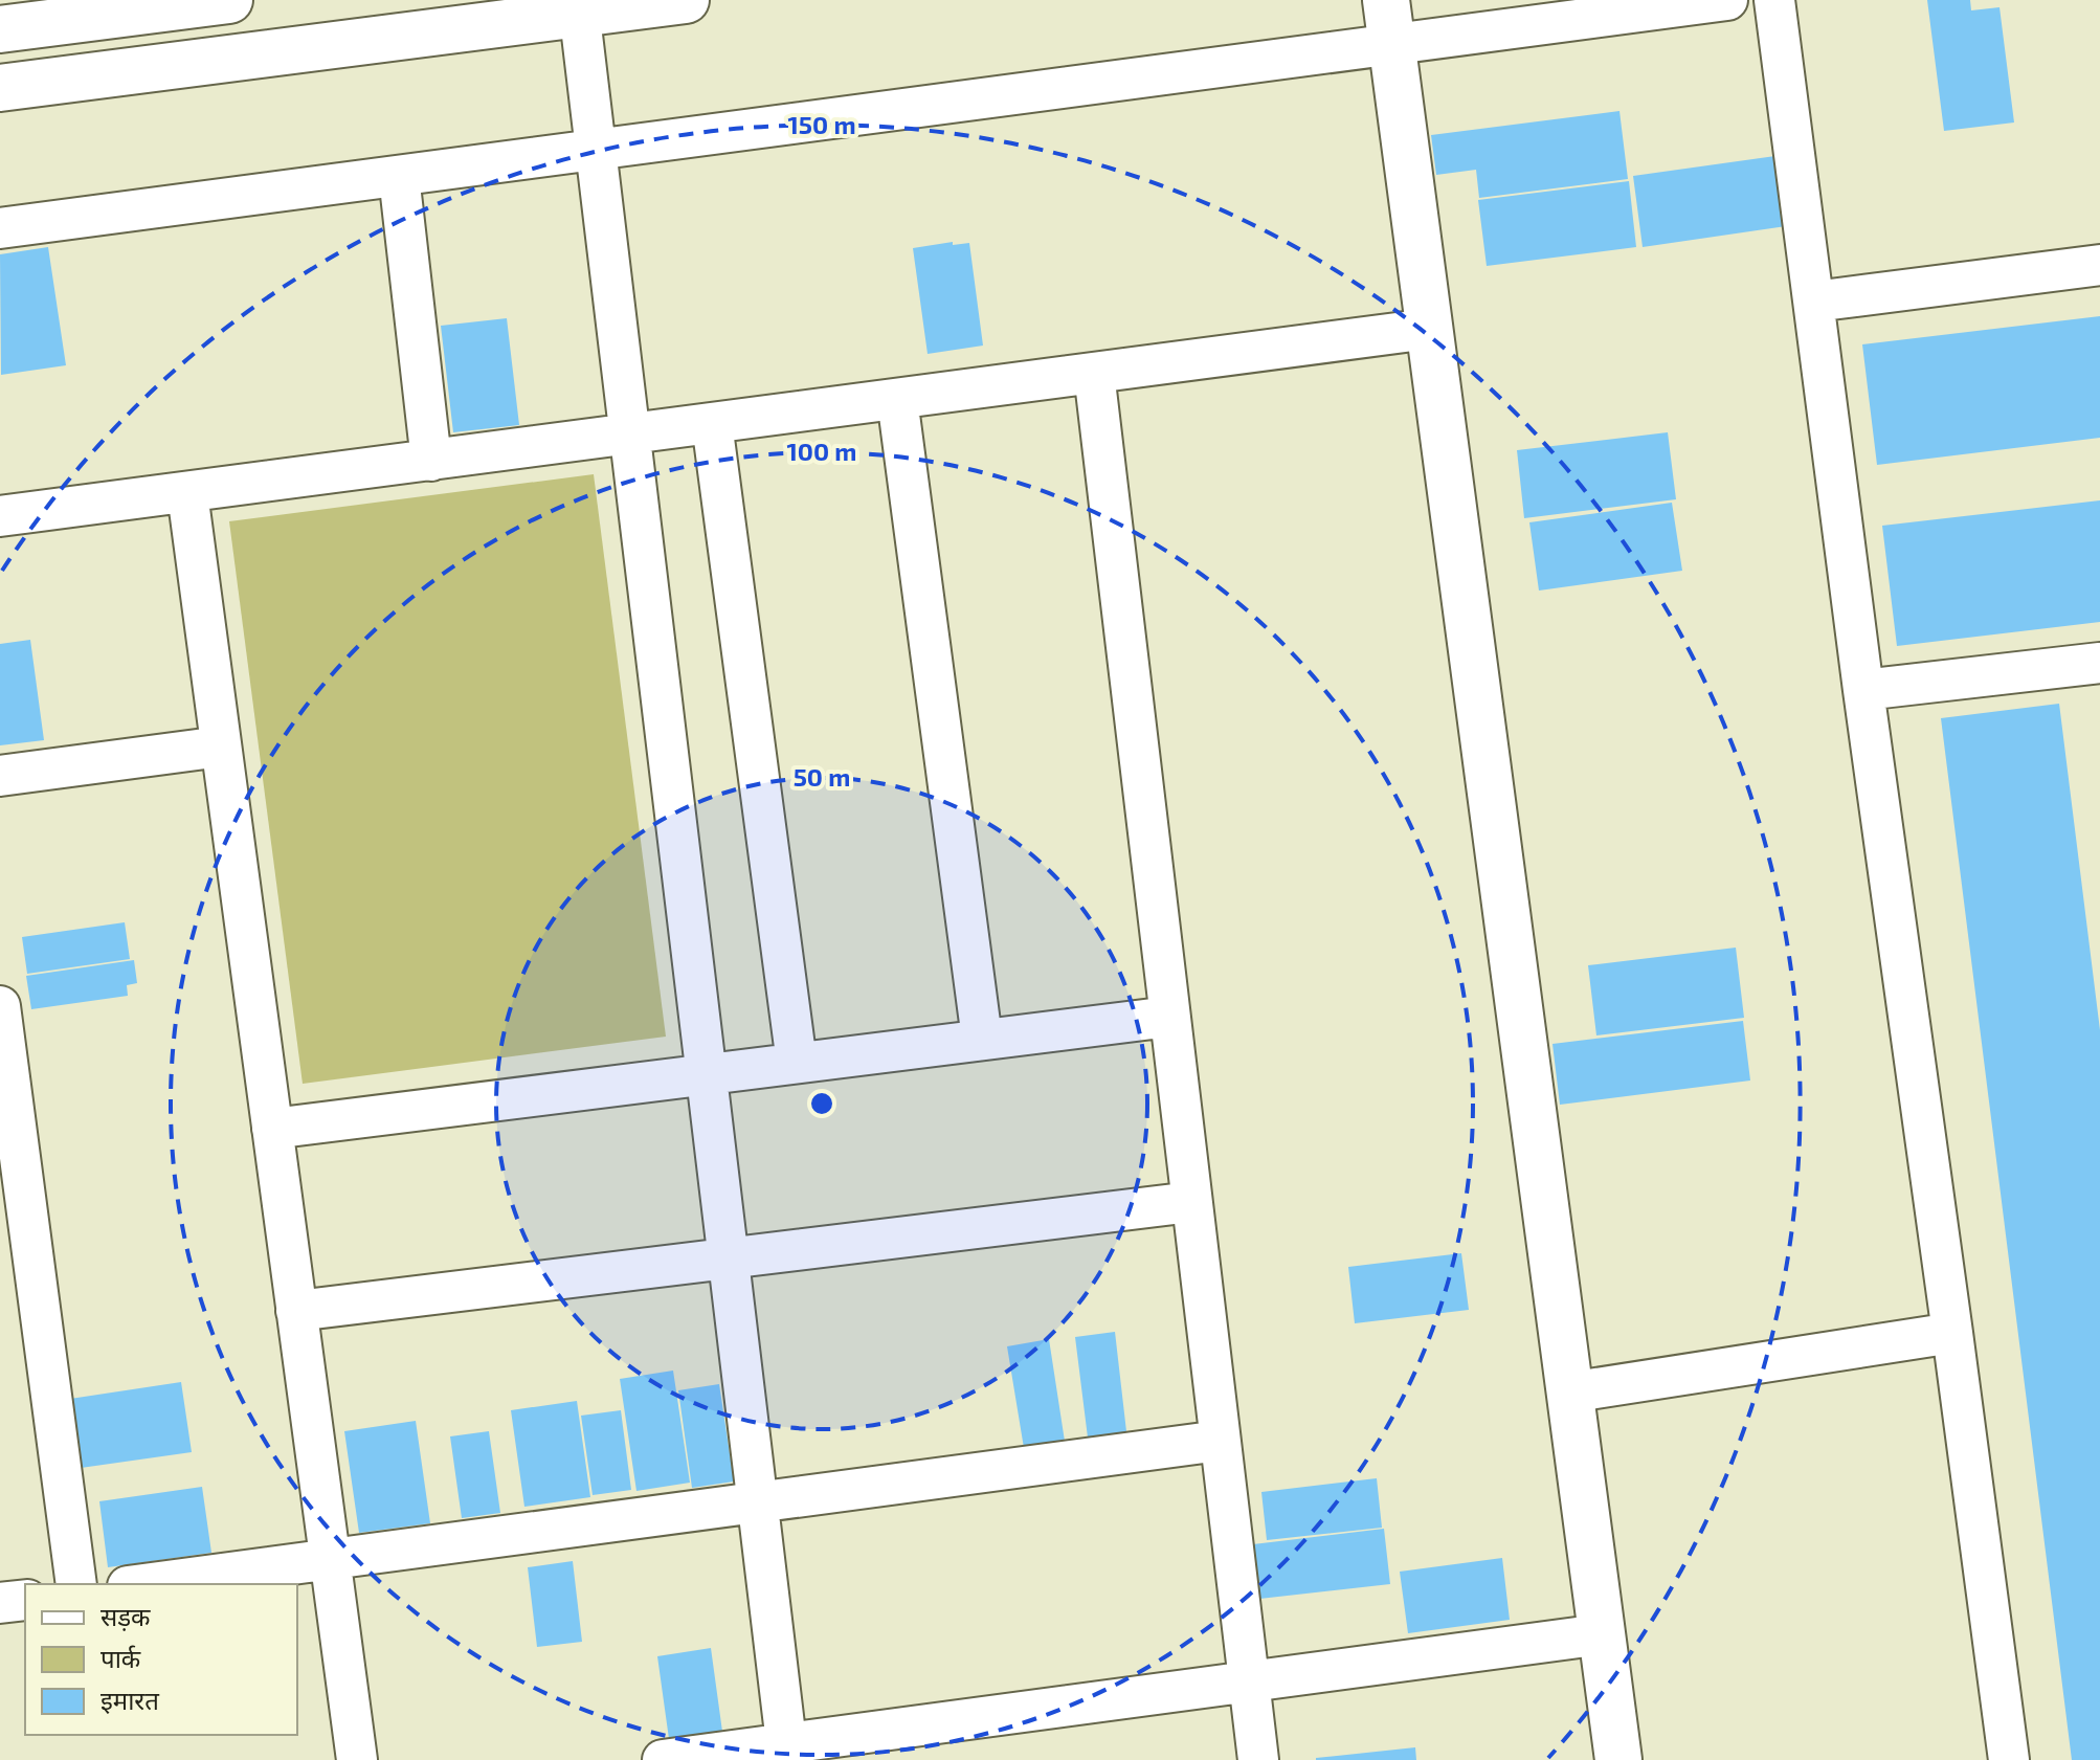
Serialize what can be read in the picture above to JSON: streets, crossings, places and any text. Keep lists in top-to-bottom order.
{
  "legend": ["सड़क", "पार्क", "इमारत"],
  "rings": ["150 m", "100 m", "50 m"]
}
